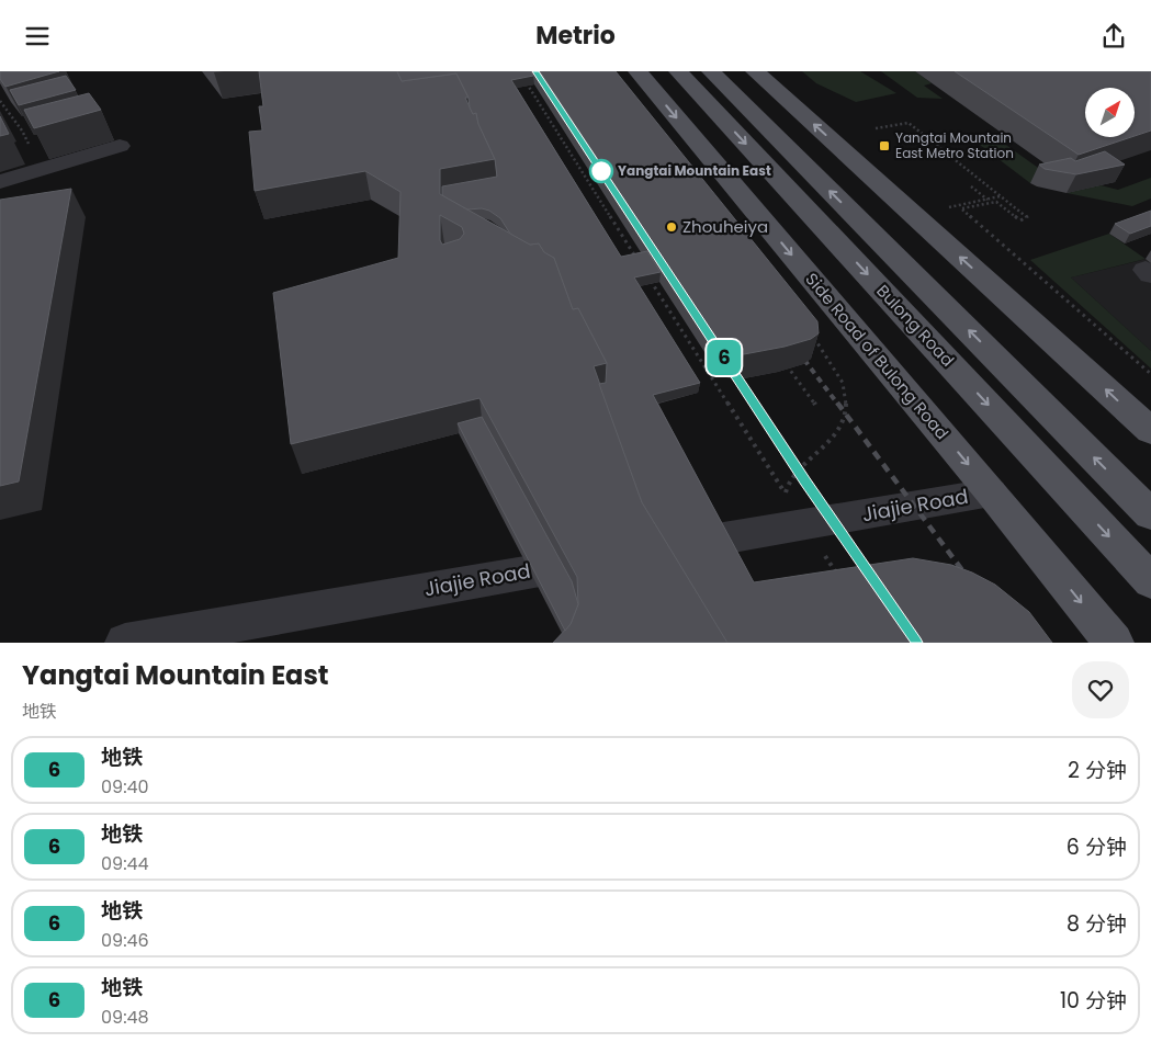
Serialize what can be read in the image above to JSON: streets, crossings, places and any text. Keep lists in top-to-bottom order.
{
  "streets": {
    "main road": ["Bulong Road", "Side Road of Bulong Road"],
    "street": ["Jiajie Road"]
  },
  "crossings": [
    ["Side Road of Bulong Road", "Jiajie Road"]
  ],
  "places": {
    "transit": ["Yangtai Mountain East Metro Station"],
    "other": ["Yangtai Mountain East", "Zhouheiya"]
  },
  "lines": ["metro line 6"],
  "north": "top right",
  "page": {
    "header": "Metrio",
    "on_map": "6",
    "heading": ["Yangtai Mountain East", "地铁"],
    "list": [
      {
        "mark": "6",
        "name": "地铁",
        "note": "09:40",
        "value": "2 分钟"
      },
      {
        "mark": "6",
        "name": "地铁",
        "note": "09:44",
        "value": "6 分钟"
      },
      {
        "mark": "6",
        "name": "地铁",
        "note": "09:46",
        "value": "8 分钟"
      },
      {
        "mark": "6",
        "name": "地铁",
        "note": "09:48",
        "value": "10 分钟"
      }
    ]
  }
}
